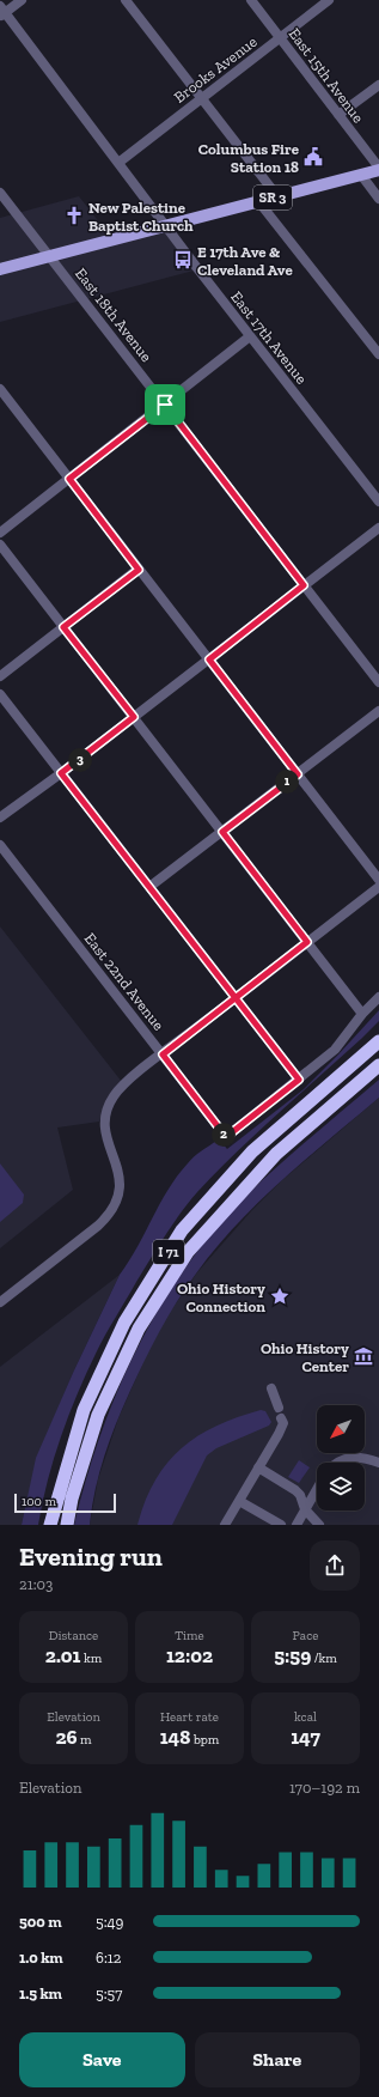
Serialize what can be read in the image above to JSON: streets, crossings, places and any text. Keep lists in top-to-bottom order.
{
  "streets": {
    "highway": ["I 71"],
    "main road": ["SR 3"],
    "street": [
      "Brooks Avenue",
      "East 15th Avenue",
      "East 18th Avenue",
      "East 17th Avenue",
      "East 22nd Avenue"
    ]
  },
  "crossings": [
    ["Brooks Avenue", "East 15th Avenue"],
    ["Brooks Avenue", "East 17th Avenue"],
    ["East 15th Avenue", "SR 3"],
    ["SR 3", "East 18th Avenue"],
    ["SR 3", "East 17th Avenue"]
  ],
  "places": {
    "public building": ["Columbus Fire Station 18"],
    "church": ["New Palestine Baptist Church"],
    "bus stop": ["E 17th Ave & Cleveland Ave"],
    "place": ["Ohio History Connection"],
    "museum": ["Ohio History Center"]
  },
  "scale_bar": "100 m",
  "north": "bottom left",
  "page": {
    "pins": ["3", "1", "2"],
    "scale": "100 m",
    "heading": ["Evening run", "21:03"],
    "stats": [
      ["Distance", "2.01 km"],
      ["Time", "12:02"],
      ["Pace", "5:59 /km"],
      ["Elevation", "26 m"],
      ["Heart rate", "148 bpm"],
      ["kcal", "147"]
    ],
    "chart": ["Elevation", "170–192 m"],
    "list": [
      {
        "name": "500 m",
        "note": "5:49"
      },
      {
        "name": "1.0 km",
        "note": "6:12"
      },
      {
        "name": "1.5 km",
        "note": "5:57"
      }
    ],
    "buttons": ["Save", "Share"]
  }
}
